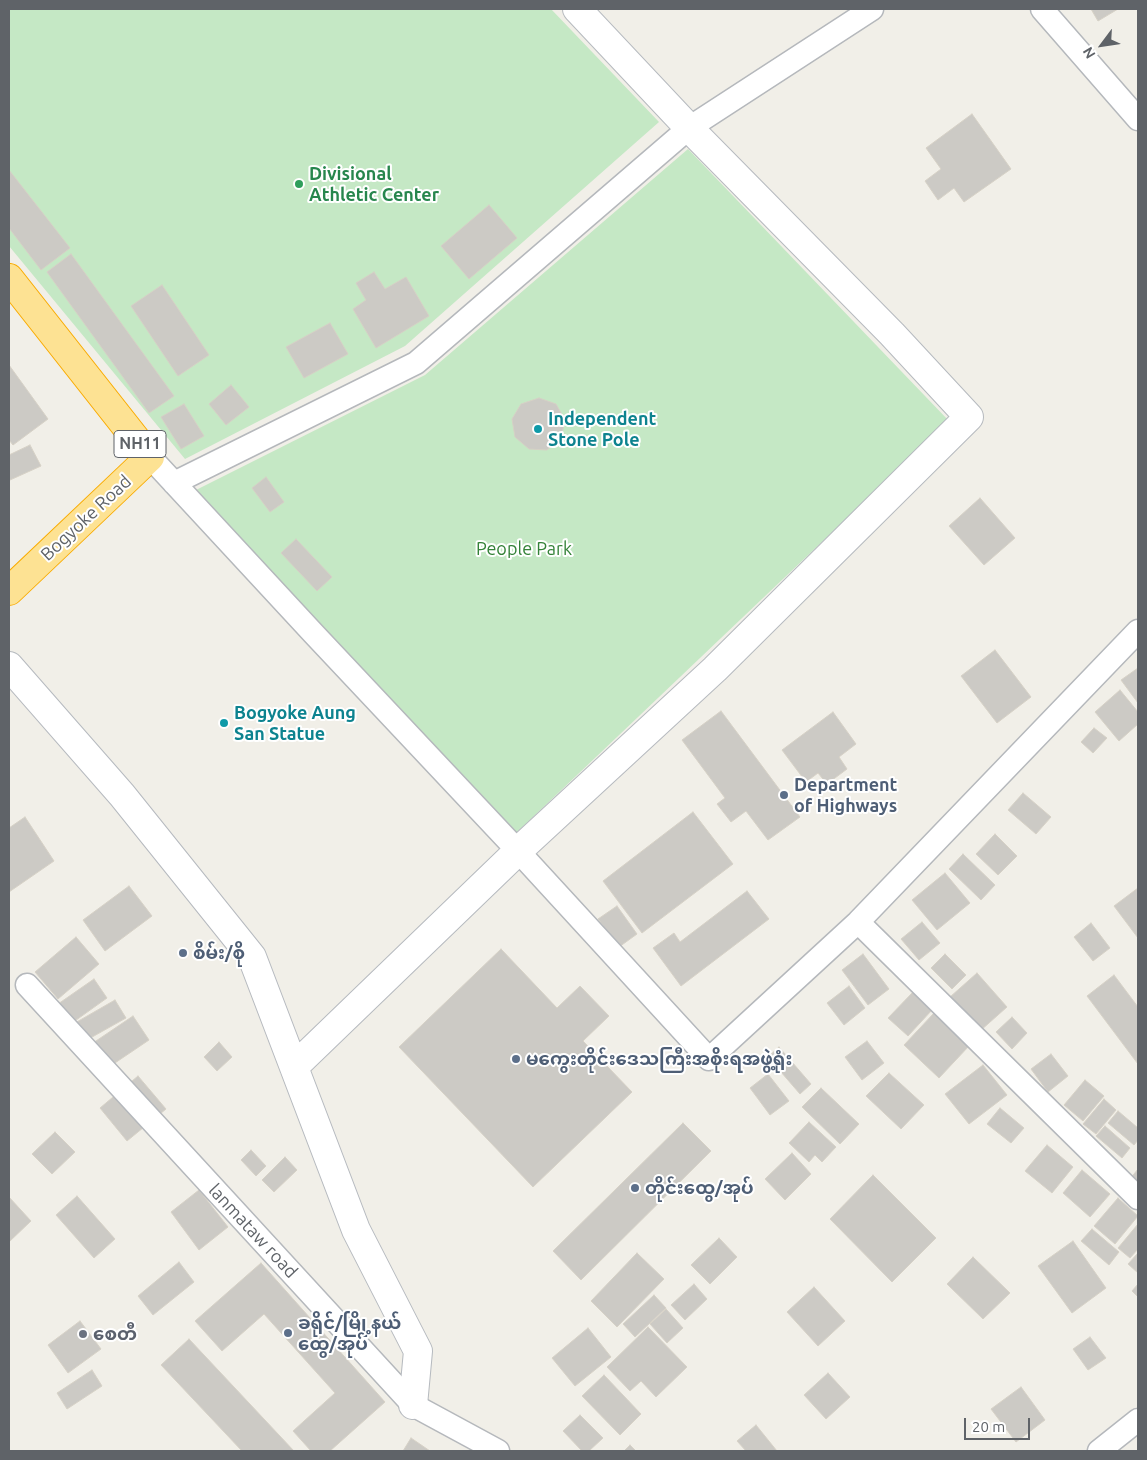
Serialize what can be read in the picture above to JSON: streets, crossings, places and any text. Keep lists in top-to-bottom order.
{
  "streets": {
    "highway": ["NH11", "Bogyoke Road"],
    "street": ["lanmataw road"]
  },
  "crossings": [
    ["NH11", "Bogyoke Road"]
  ],
  "parks": ["People Park"],
  "places": [
    "Divisional Athletic Center",
    "Independent Stone Pole",
    "Bogyoke Aung San Statue",
    "Department of Highways",
    "စိမ်း/စို",
    "မကွေးတိုင်းဒေသကြီးအစိုးရအဖွဲ့ရုံး",
    "တိုင်းထွေ/အုပ်",
    "ခရိုင်/မြို့နယ် ထွေ/အုပ်",
    "စေတီ"
  ],
  "scale_bar": "20 m",
  "north": "bottom left"
}
